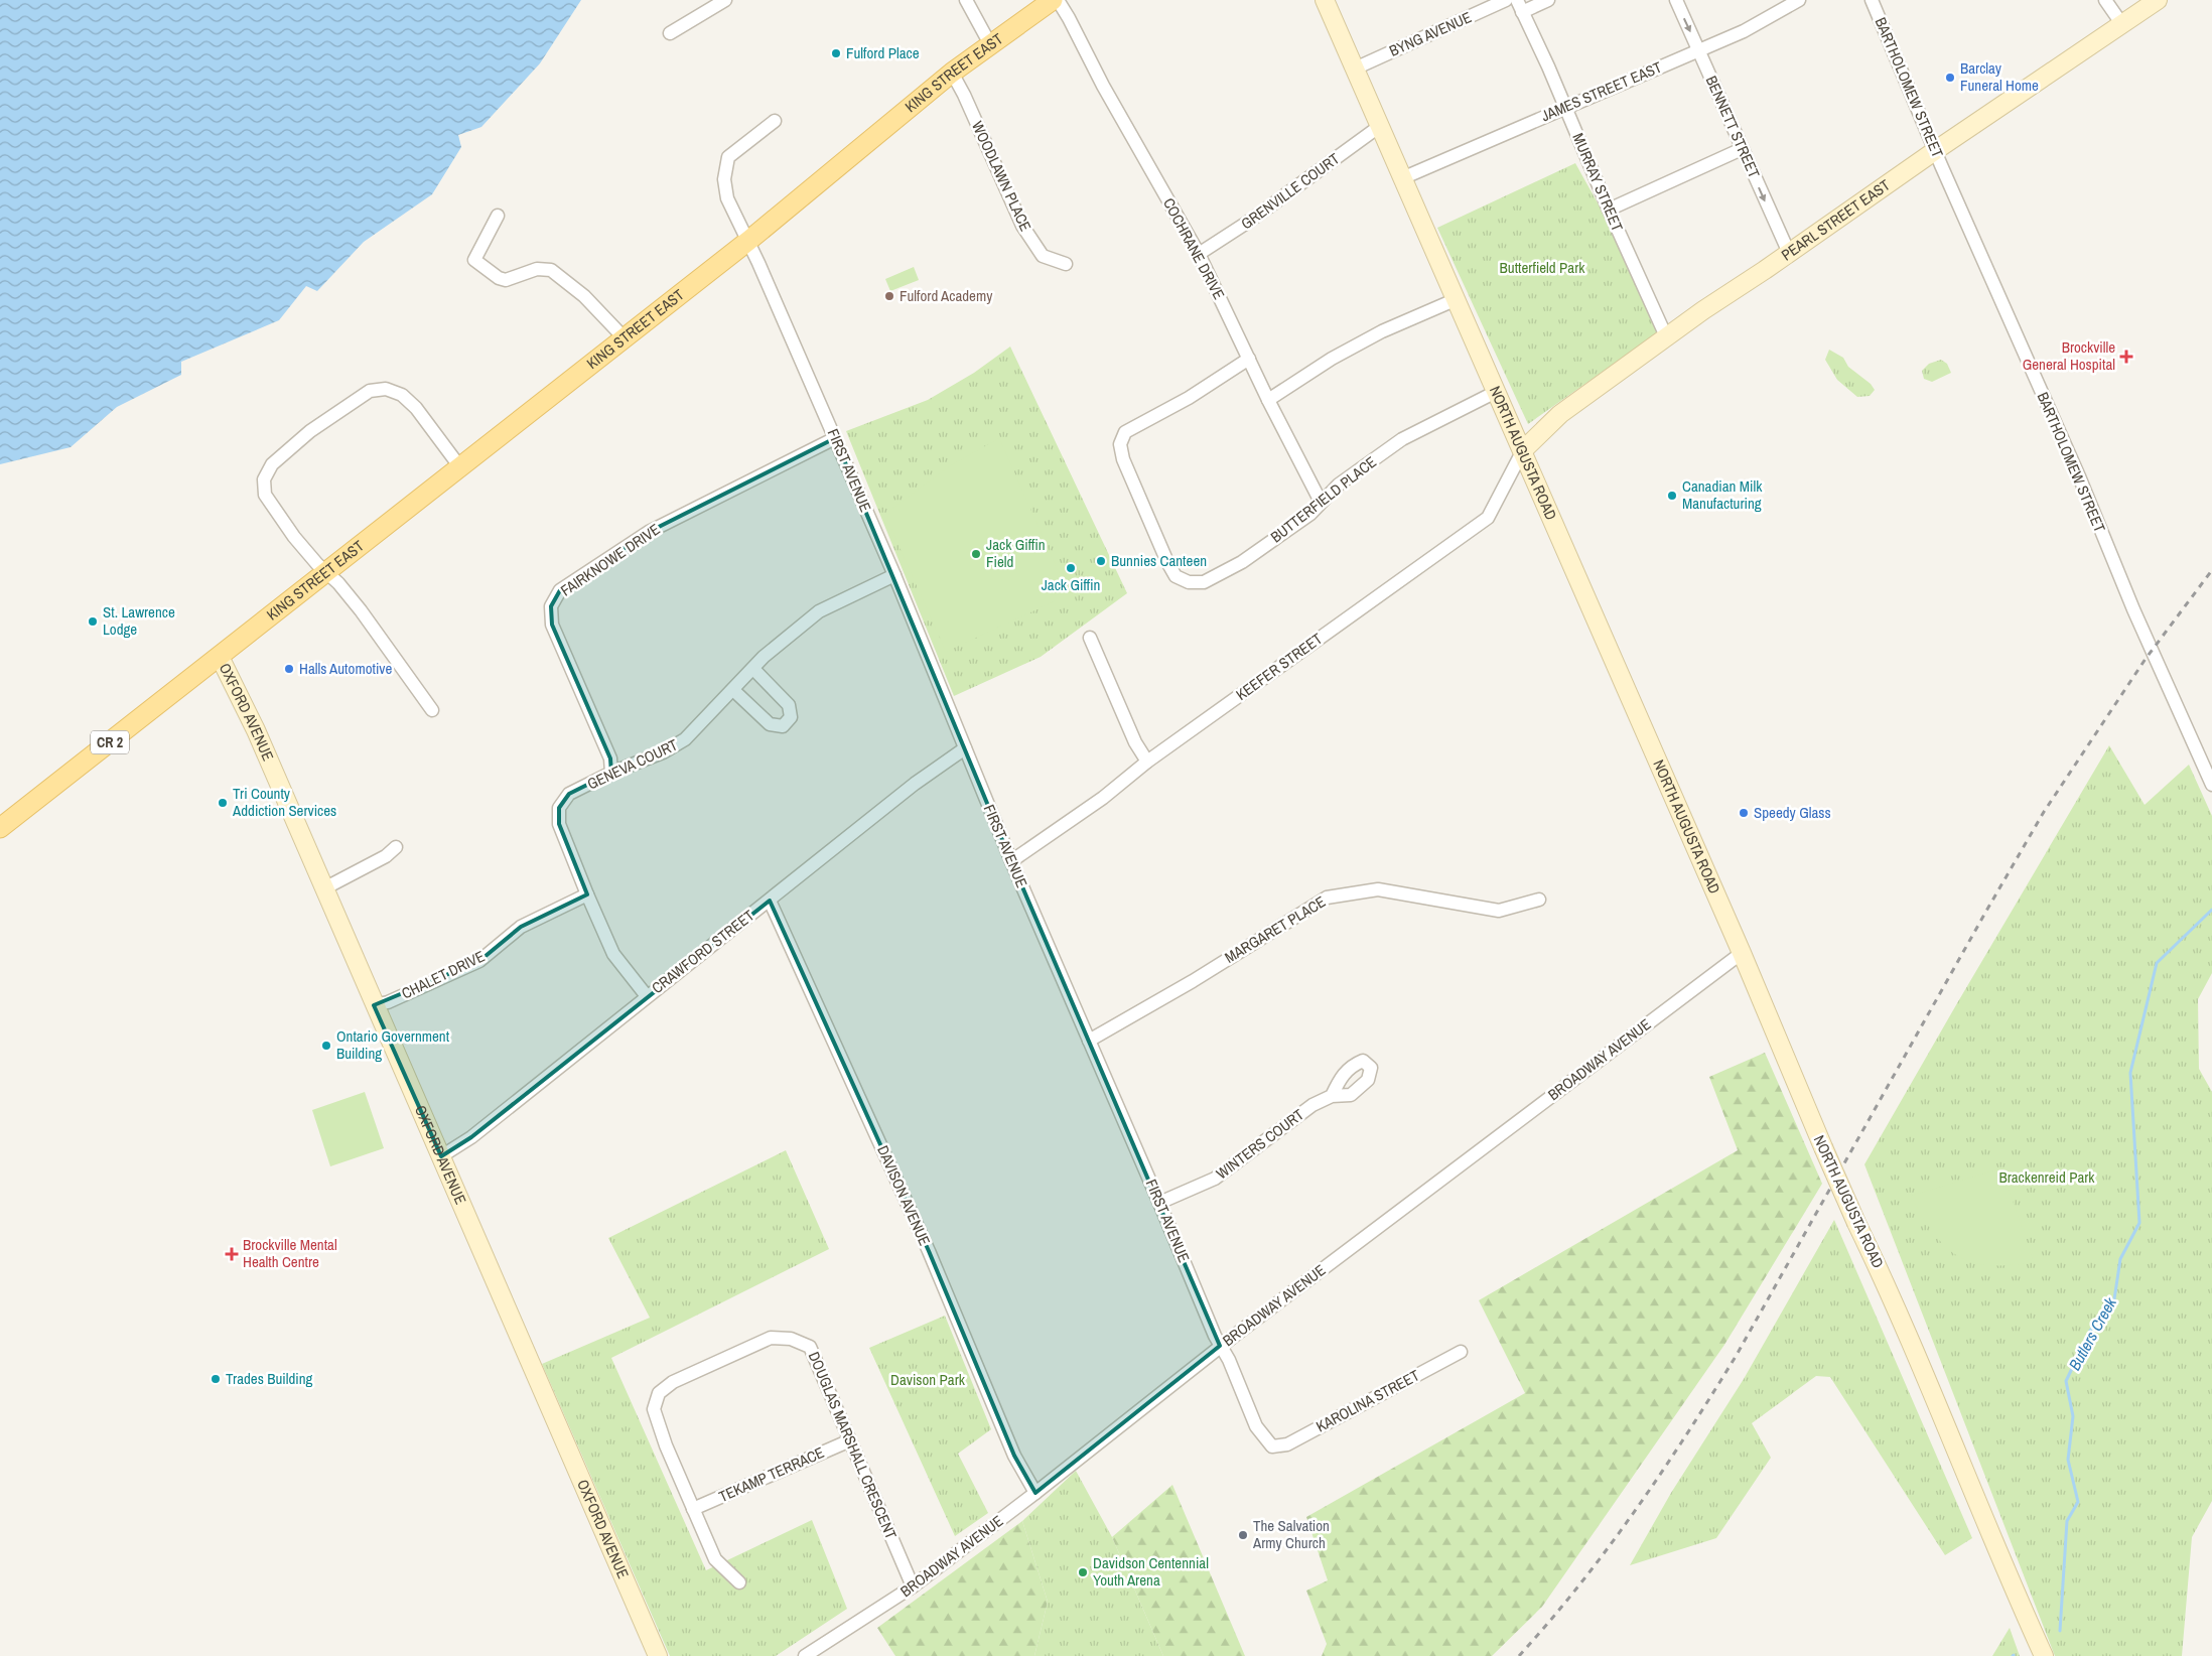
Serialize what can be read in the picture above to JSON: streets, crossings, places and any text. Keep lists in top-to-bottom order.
{
  "streets": {
    "main road": ["KING STREET EAST", "CR 2"],
    "street": [
      "BYNG AVENUE",
      "BARTHOLOMEW STREET",
      "JAMES STREET EAST",
      "BENNETT STREET",
      "WOODLAWN PLACE",
      "MURRAY STREET",
      "GRENVILLE COURT",
      "PEARL STREET EAST",
      "COCHRANE DRIVE",
      "NORTH AUGUSTA ROAD",
      "FIRST AVENUE",
      "BUTTERFIELD PLACE",
      "FAIRKNOWE DRIVE",
      "KEEFER STREET",
      "OXFORD AVENUE",
      "GENEVA COURT",
      "MARGARET PLACE",
      "CRAWFORD STREET",
      "CHALET DRIVE",
      "BROADWAY AVENUE",
      "WINTERS COURT",
      "DAVISON AVENUE",
      "KAROLINA STREET",
      "DOUGLAS MARSHALL CRESCENT",
      "TEKAMP TERRACE"
    ]
  },
  "crossings": [
    ["BYNG AVENUE", "NORTH AUGUSTA ROAD"],
    ["KING STREET EAST", "WOODLAWN PLACE"],
    ["KING STREET EAST", "FIRST AVENUE"],
    ["KING STREET EAST", "OXFORD AVENUE"],
    ["KING STREET EAST", "CR 2"],
    ["BARTHOLOMEW STREET", "PEARL STREET EAST"],
    ["JAMES STREET EAST", "BENNETT STREET"],
    ["JAMES STREET EAST", "MURRAY STREET"],
    ["JAMES STREET EAST", "NORTH AUGUSTA ROAD"],
    ["BENNETT STREET", "PEARL STREET EAST"],
    ["MURRAY STREET", "PEARL STREET EAST"],
    ["GRENVILLE COURT", "COCHRANE DRIVE"],
    ["GRENVILLE COURT", "NORTH AUGUSTA ROAD"],
    ["PEARL STREET EAST", "NORTH AUGUSTA ROAD"],
    ["PEARL STREET EAST", "KEEFER STREET"],
    ["COCHRANE DRIVE", "BUTTERFIELD PLACE"],
    ["NORTH AUGUSTA ROAD", "BUTTERFIELD PLACE"],
    ["NORTH AUGUSTA ROAD", "KEEFER STREET"],
    ["NORTH AUGUSTA ROAD", "BROADWAY AVENUE"],
    ["FIRST AVENUE", "FAIRKNOWE DRIVE"],
    ["FIRST AVENUE", "KEEFER STREET"],
    ["FIRST AVENUE", "GENEVA COURT"],
    ["FIRST AVENUE", "MARGARET PLACE"],
    ["FIRST AVENUE", "CRAWFORD STREET"],
    ["FIRST AVENUE", "BROADWAY AVENUE"],
    ["FIRST AVENUE", "WINTERS COURT"],
    ["FIRST AVENUE", "KAROLINA STREET"],
    ["FAIRKNOWE DRIVE", "GENEVA COURT"],
    ["OXFORD AVENUE", "CR 2"],
    ["OXFORD AVENUE", "CRAWFORD STREET"],
    ["OXFORD AVENUE", "CHALET DRIVE"],
    ["GENEVA COURT", "CRAWFORD STREET"],
    ["GENEVA COURT", "CHALET DRIVE"],
    ["CRAWFORD STREET", "DAVISON AVENUE"],
    ["BROADWAY AVENUE", "DAVISON AVENUE"],
    ["BROADWAY AVENUE", "DOUGLAS MARSHALL CRESCENT"],
    ["DOUGLAS MARSHALL CRESCENT", "TEKAMP TERRACE"]
  ],
  "one_way": ["BENNETT STREET"],
  "water": ["Butlers Creek"],
  "parks": ["Butterfield Park", "Brackenreid Park", "Davison Park"],
  "places": {
    "other": [
      "Fulford Place",
      "Barclay Funeral Home",
      "Fulford Academy",
      "Canadian Milk Manufacturing",
      "Jack Giffin Field",
      "Bunnies Canteen",
      "Jack Giffin",
      "St. Lawrence Lodge",
      "Halls Automotive",
      "Tri County Addiction Services",
      "Speedy Glass",
      "Ontario Government Building",
      "Trades Building",
      "The Salvation Army Church",
      "Davidson Centennial Youth Arena"
    ],
    "health": ["Brockville General Hospital", "Brockville Mental Health Centre"]
  }
}
